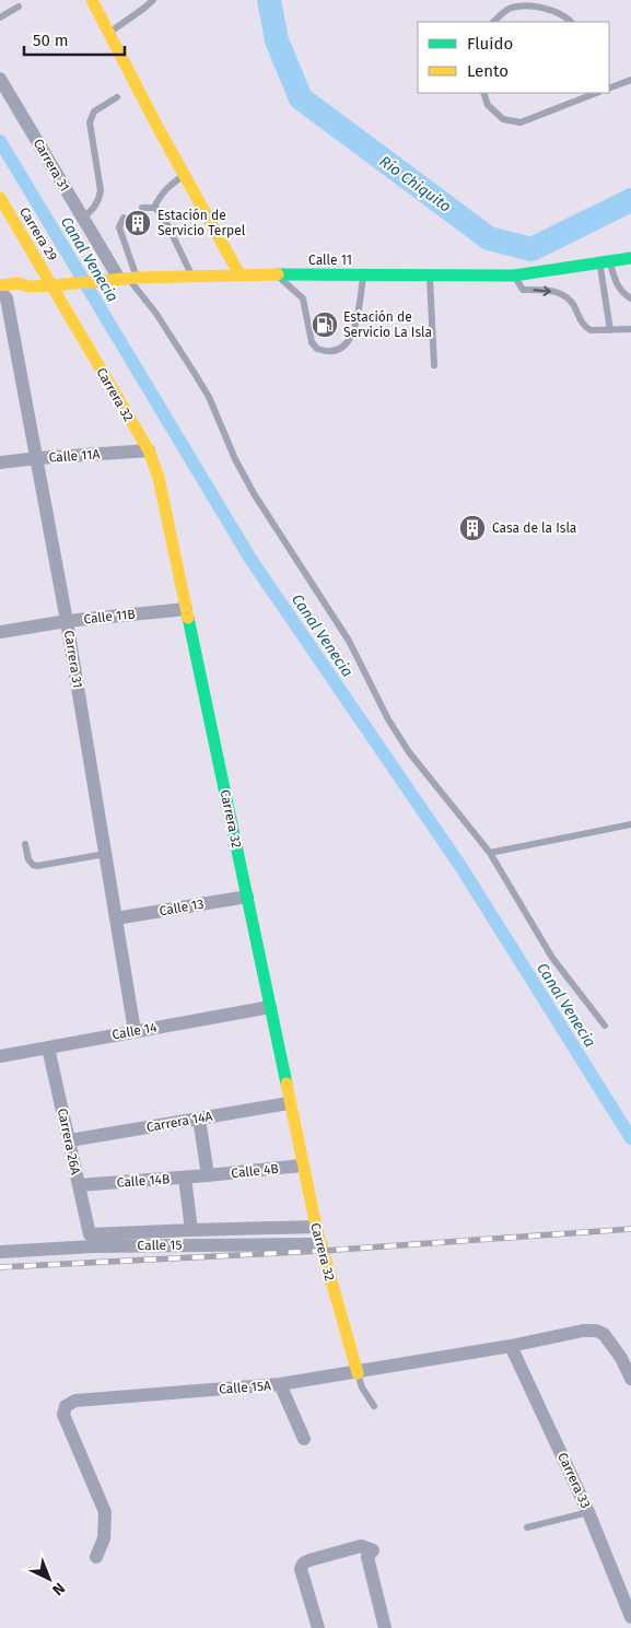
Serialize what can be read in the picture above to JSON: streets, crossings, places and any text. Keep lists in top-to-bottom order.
{
  "streets": {
    "street": [
      "Carrera 31",
      "Carrera 29",
      "Calle 11",
      "Carrera 32",
      "Calle 11A",
      "Calle 11B",
      "Calle 13",
      "Calle 14",
      "Carrera 14A",
      "Carrera 26A",
      "Calle 4B",
      "Calle 14B",
      "Calle 15",
      "Calle 15A",
      "Carrera 33"
    ]
  },
  "crossings": [
    ["Carrera 31", "Calle 11"],
    ["Carrera 31", "Calle 11A"],
    ["Carrera 31", "Calle 11B"],
    ["Carrera 31", "Calle 13"],
    ["Carrera 31", "Calle 14"],
    ["Carrera 29", "Calle 11"],
    ["Carrera 29", "Carrera 32"],
    ["Calle 11", "Carrera 32"],
    ["Carrera 32", "Calle 11A"],
    ["Carrera 32", "Calle 11B"],
    ["Carrera 32", "Calle 13"],
    ["Carrera 32", "Calle 14"],
    ["Carrera 32", "Carrera 14A"],
    ["Carrera 32", "Calle 4B"],
    ["Carrera 32", "Calle 15"],
    ["Carrera 32", "Calle 15A"],
    ["Calle 14", "Carrera 26A"],
    ["Carrera 14A", "Carrera 26A"],
    ["Carrera 26A", "Calle 14B"],
    ["Carrera 26A", "Calle 15"],
    ["Calle 4B", "Calle 14B"],
    ["Calle 15A", "Carrera 33"]
  ],
  "water": ["Río Chiquito", "Canal Venecia"],
  "places": {
    "building": ["Estación de Servicio Terpel", "Casa de la Isla"],
    "fuel station": ["Estación de Servicio La Isla"]
  },
  "legend": ["Fluido", "Lento"],
  "scale_bar": "50 m",
  "north": "bottom right"
}
